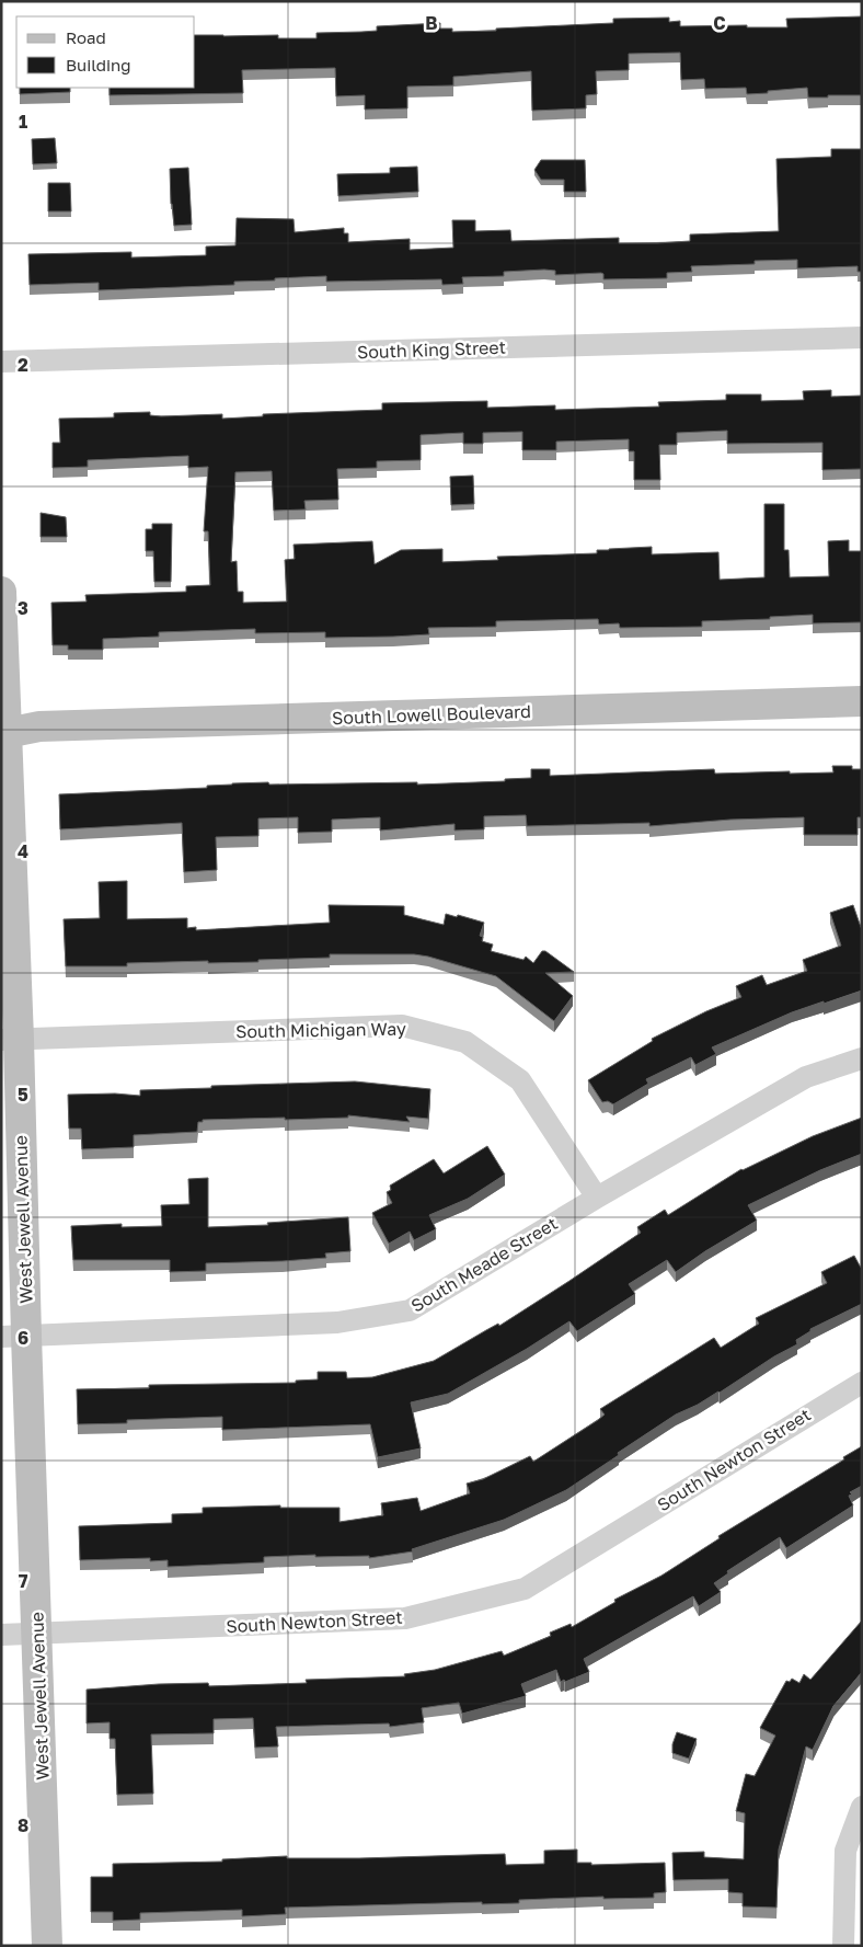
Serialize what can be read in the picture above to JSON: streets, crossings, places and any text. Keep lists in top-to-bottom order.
{
  "streets": {
    "main road": ["South Lowell Boulevard", "West Jewell Avenue"],
    "street": [
      "South King Street",
      "South Michigan Way",
      "South Meade Street",
      "South Newton Street"
    ]
  },
  "crossings": [
    ["South Lowell Boulevard", "West Jewell Avenue"],
    ["South Michigan Way", "West Jewell Avenue"],
    ["South Michigan Way", "South Meade Street"],
    ["West Jewell Avenue", "South Meade Street"],
    ["West Jewell Avenue", "South Newton Street"]
  ],
  "legend": ["Road", "Building"],
  "grid": {
    "columns": ["B", "C"],
    "rows": [
      "1",
      "2",
      "3",
      "4",
      "5",
      "6",
      "7",
      "8"
    ]
  }
}
